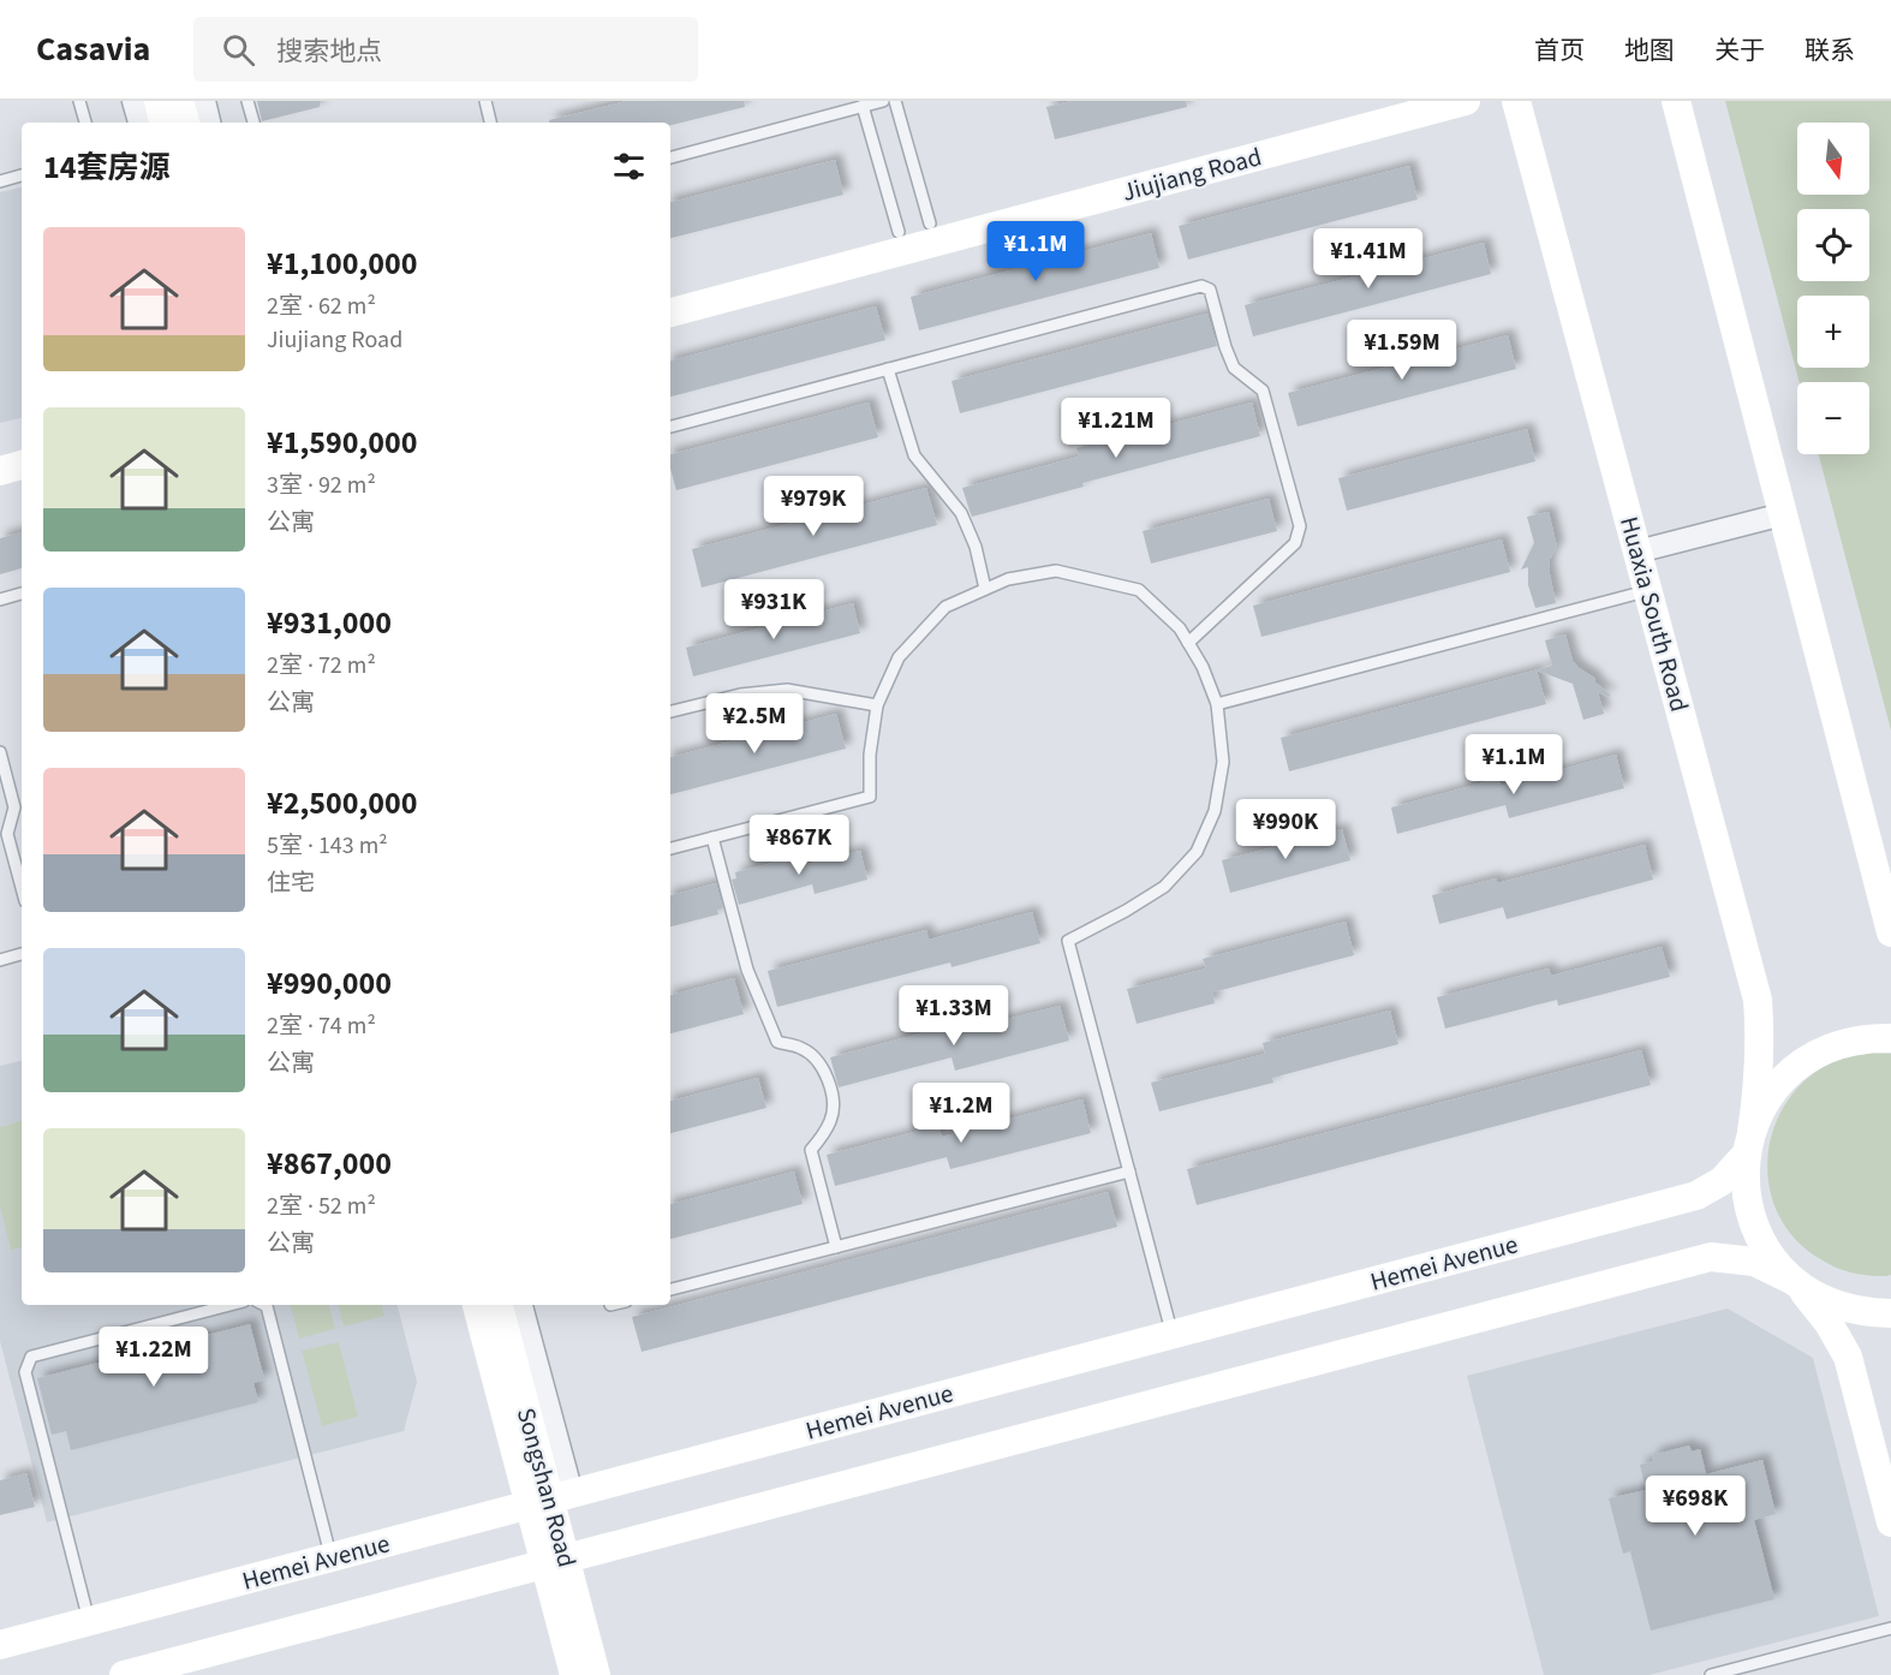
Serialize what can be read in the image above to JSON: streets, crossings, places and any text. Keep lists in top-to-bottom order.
{
  "streets": {
    "main road": [
      "Jiujiang Road",
      "Huaxia South Road",
      "Hemei Avenue",
      "Songshan Road"
    ]
  },
  "crossings": [
    ["Huaxia South Road", "Hemei Avenue"],
    ["Hemei Avenue", "Songshan Road"]
  ],
  "north": "bottom",
  "page": {
    "header": "Casavia",
    "search": "搜索地点",
    "nav": [
      "首页",
      "地图",
      "关于",
      "联系"
    ],
    "map_buttons": ["+", "−"],
    "heading": "14套房源",
    "list": [
      {
        "name": "¥1,100,000",
        "note": "2室 · 62 m² · Jiujiang Road"
      },
      {
        "name": "¥1,590,000",
        "note": "3室 · 92 m² · 公寓"
      },
      {
        "name": "¥931,000",
        "note": "2室 · 72 m² · 公寓"
      },
      {
        "name": "¥2,500,000",
        "note": "5室 · 143 m² · 住宅"
      },
      {
        "name": "¥990,000",
        "note": "2室 · 74 m² · 公寓"
      },
      {
        "name": "¥867,000",
        "note": "2室 · 52 m² · 公寓"
      }
    ],
    "price": [
      "¥1.1M",
      "¥1.41M",
      "¥1.59M",
      "¥1.21M",
      "¥979K",
      "¥931K",
      "¥2.5M",
      "¥1.1M",
      "¥990K",
      "¥867K",
      "¥1.33M",
      "¥1.2M",
      "¥1.22M",
      "¥698K"
    ]
  }
}
